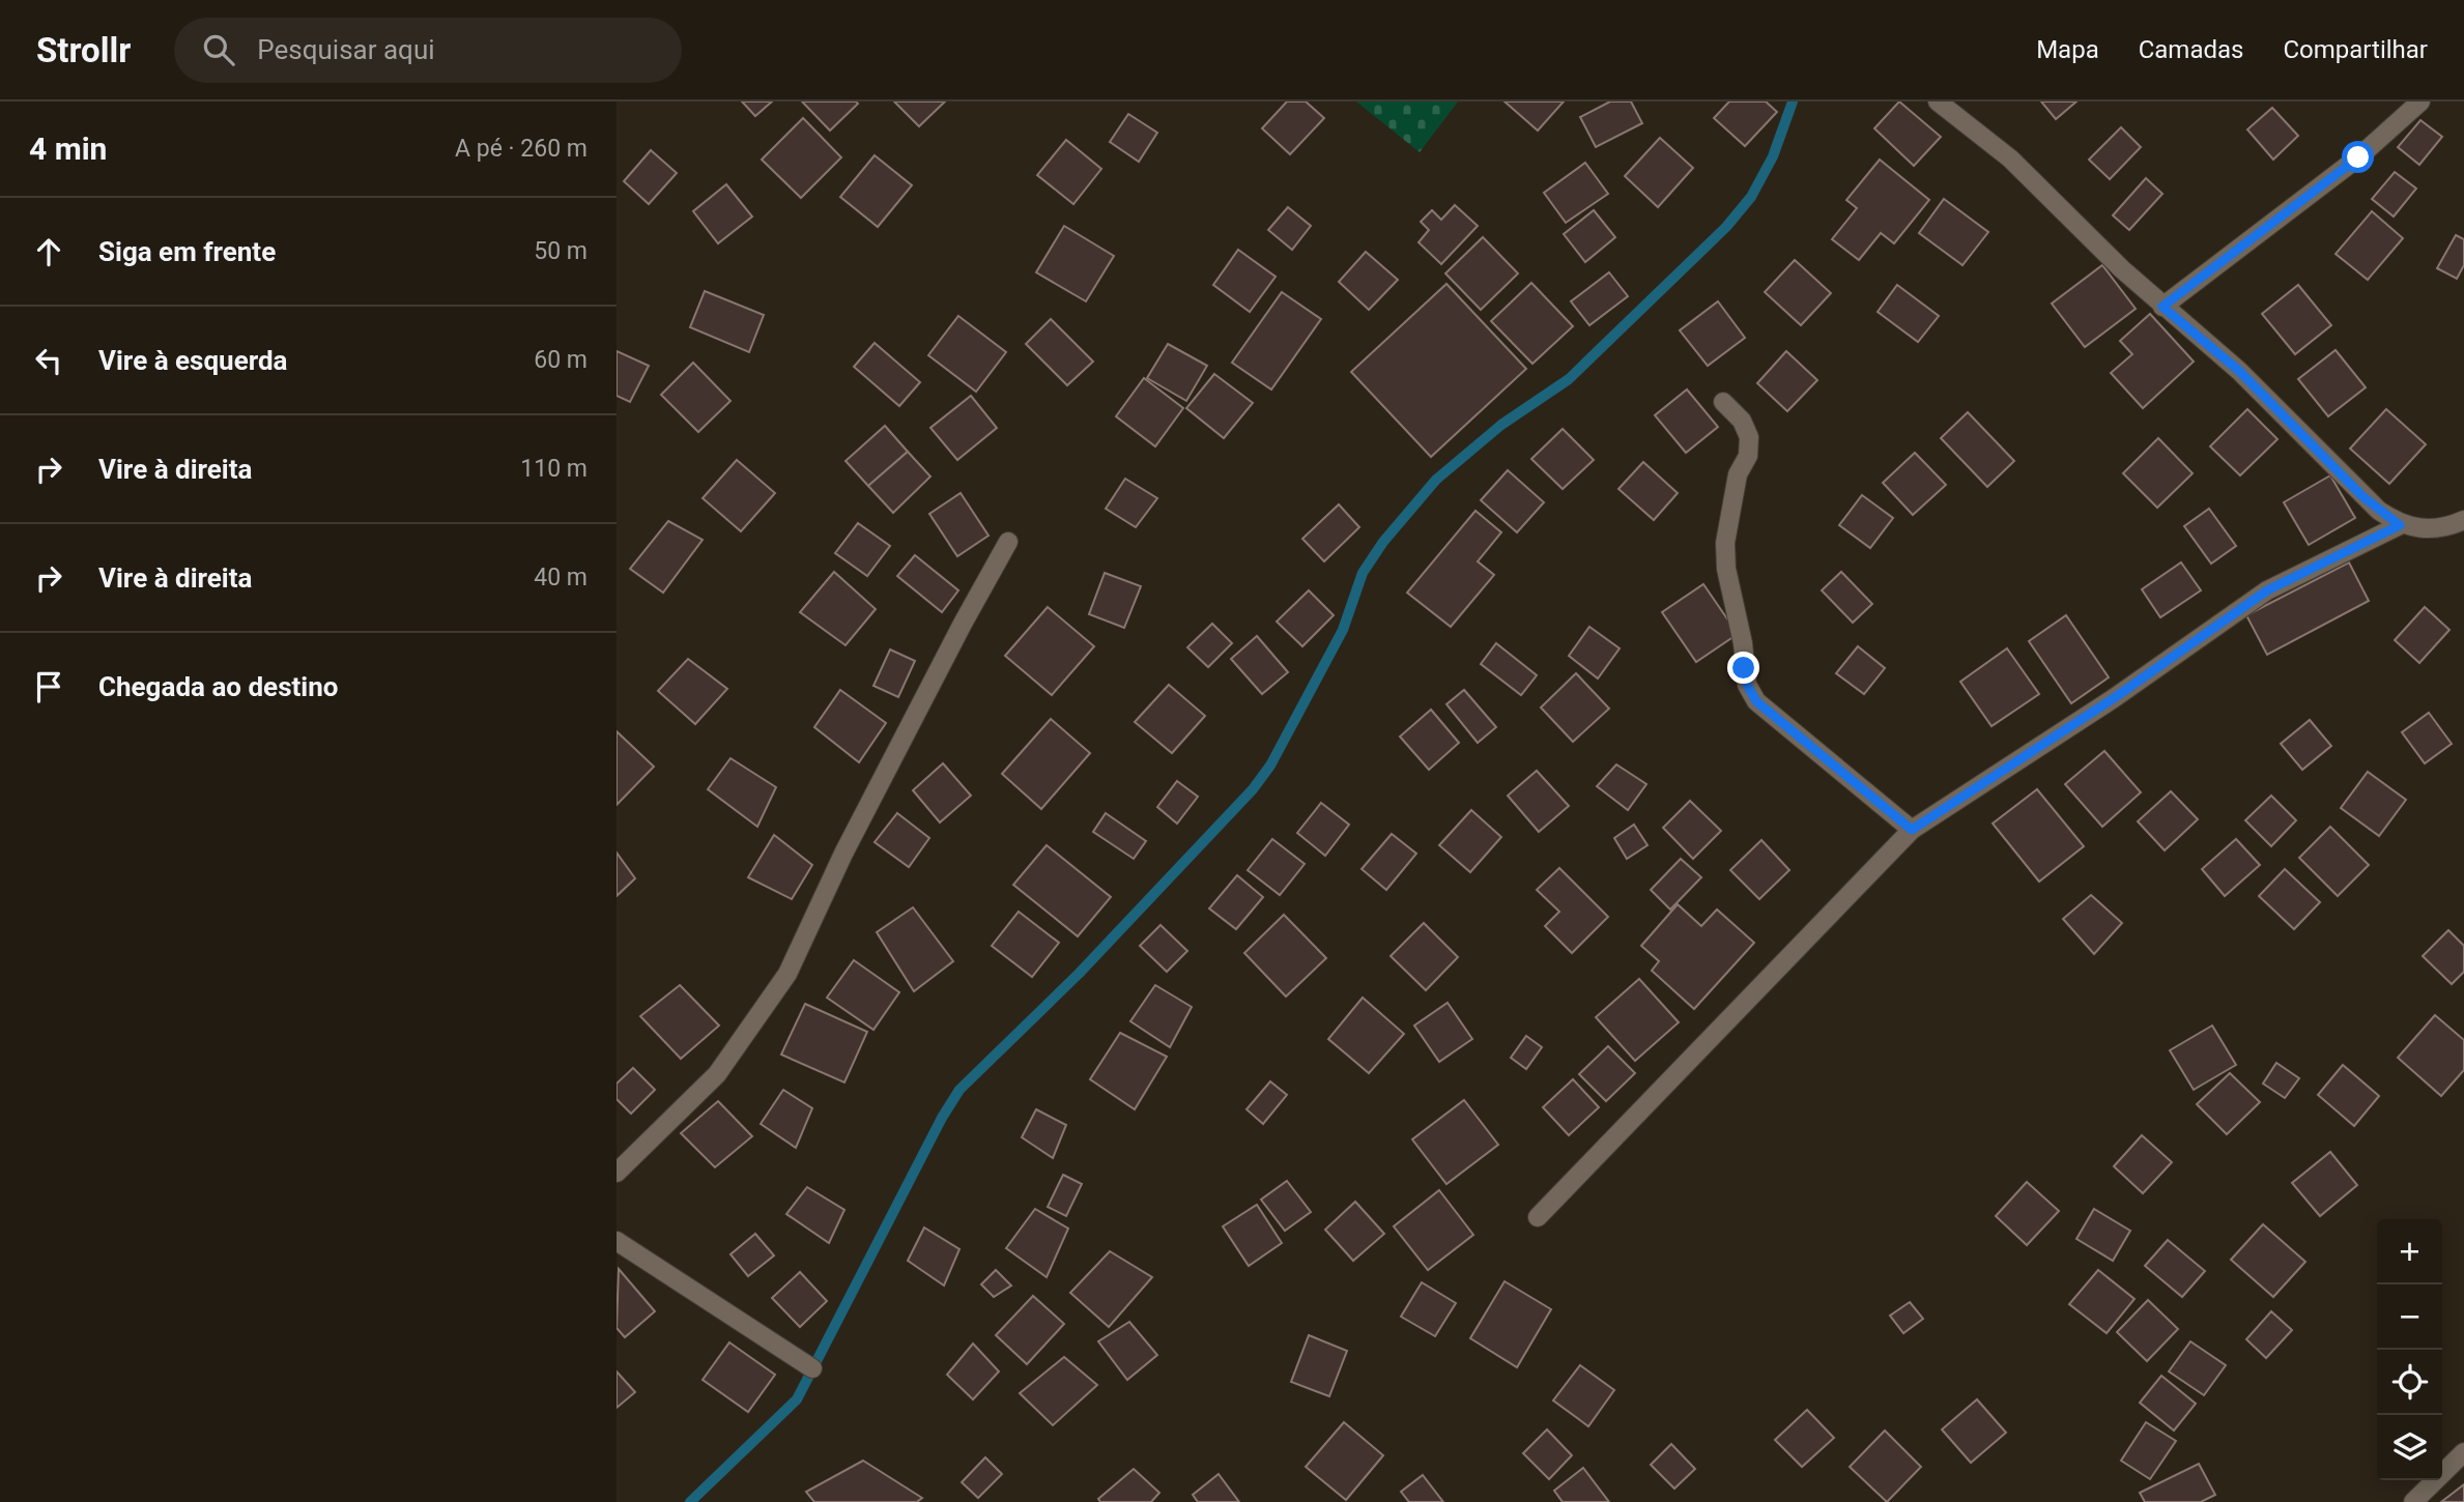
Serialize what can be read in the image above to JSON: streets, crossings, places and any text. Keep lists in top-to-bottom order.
{
  "page": {
    "header": "Strollr",
    "search": "Pesquisar aqui",
    "nav": ["Mapa", "Camadas", "Compartilhar"],
    "heading": ["4 min", "A pé · 260 m"],
    "list": [
      ["Siga em frente", "50 m"],
      ["Vire à esquerda", "60 m"],
      ["Vire à direita", "110 m"],
      ["Vire à direita", "40 m"],
      "Chegada ao destino"
    ],
    "map_buttons": ["+", "−"]
  }
}
